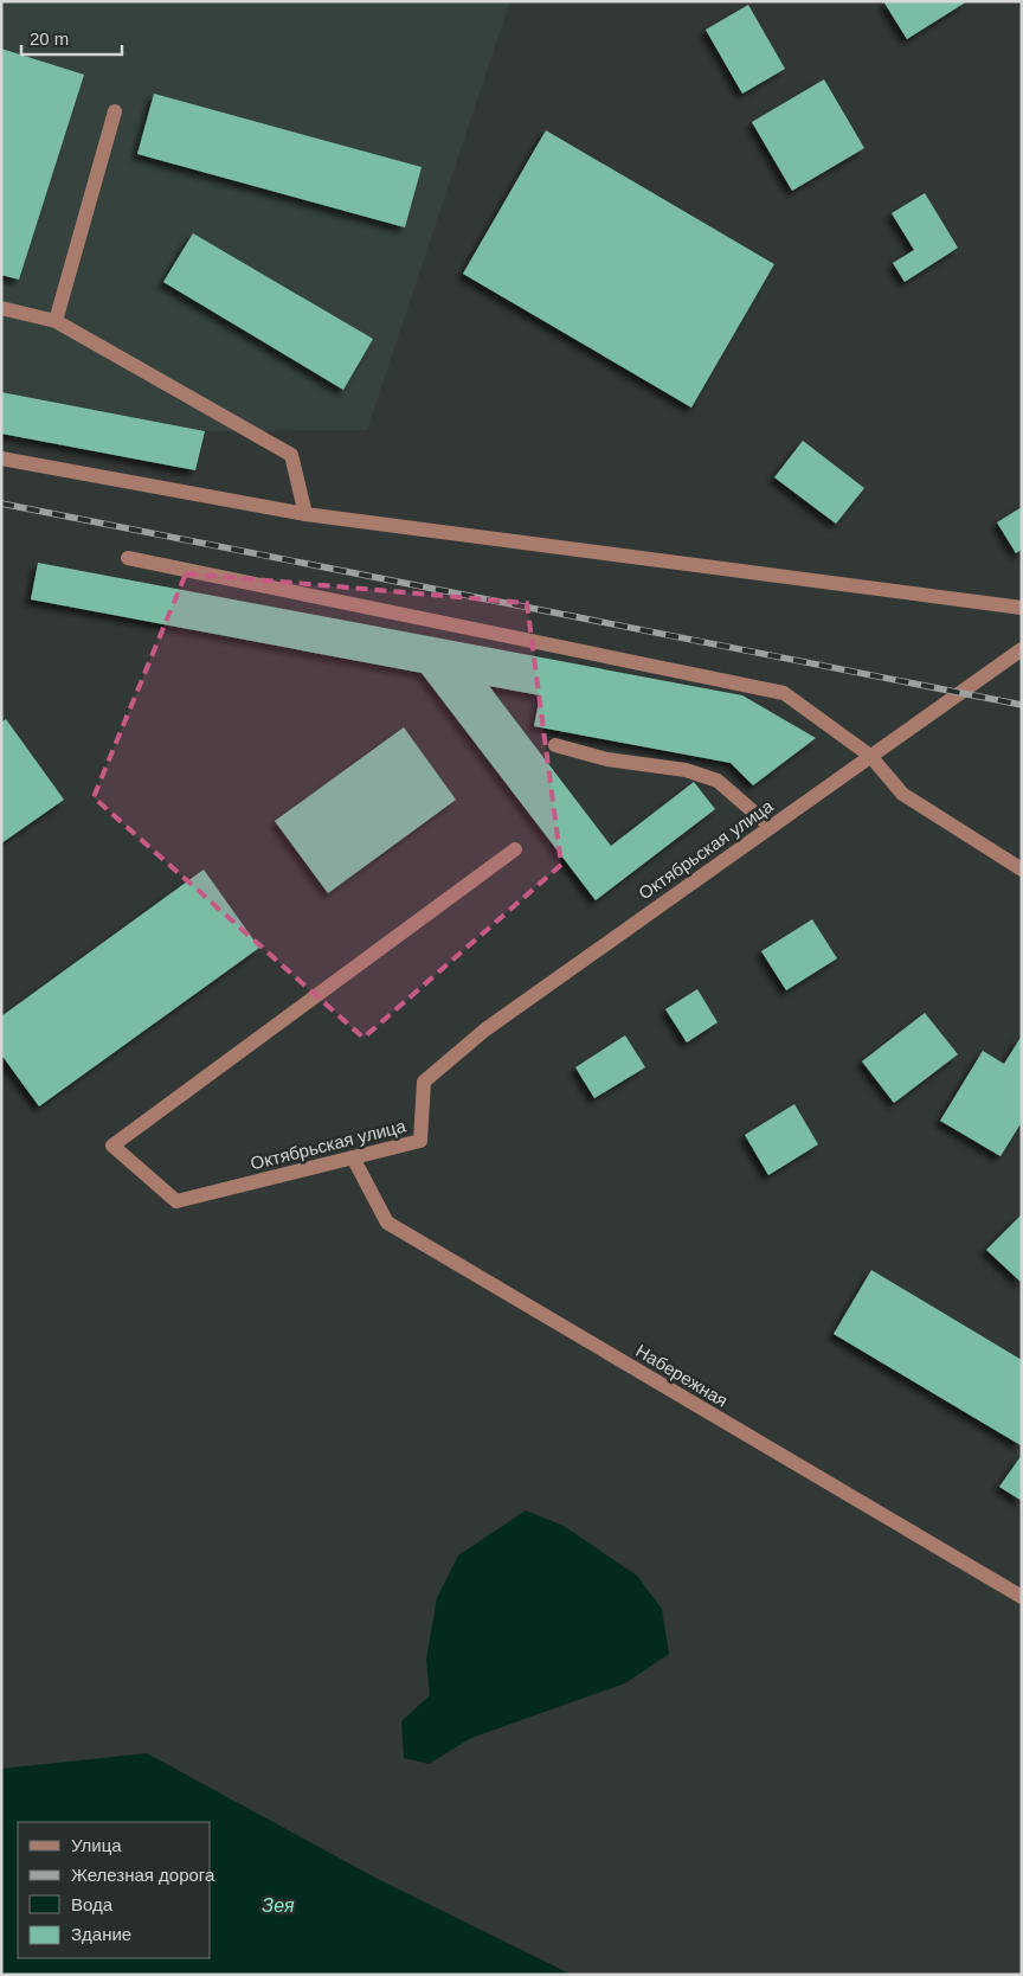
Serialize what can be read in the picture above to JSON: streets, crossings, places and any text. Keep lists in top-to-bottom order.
{
  "streets": {
    "street": ["Октябрьская улица", "Набережная"]
  },
  "crossings": [
    ["Октябрьская улица", "Набережная"]
  ],
  "water": ["Зея"],
  "legend": [
    "Улица",
    "Железная дорога",
    "Вода",
    "Здание"
  ],
  "scale_bar": "20 m"
}
